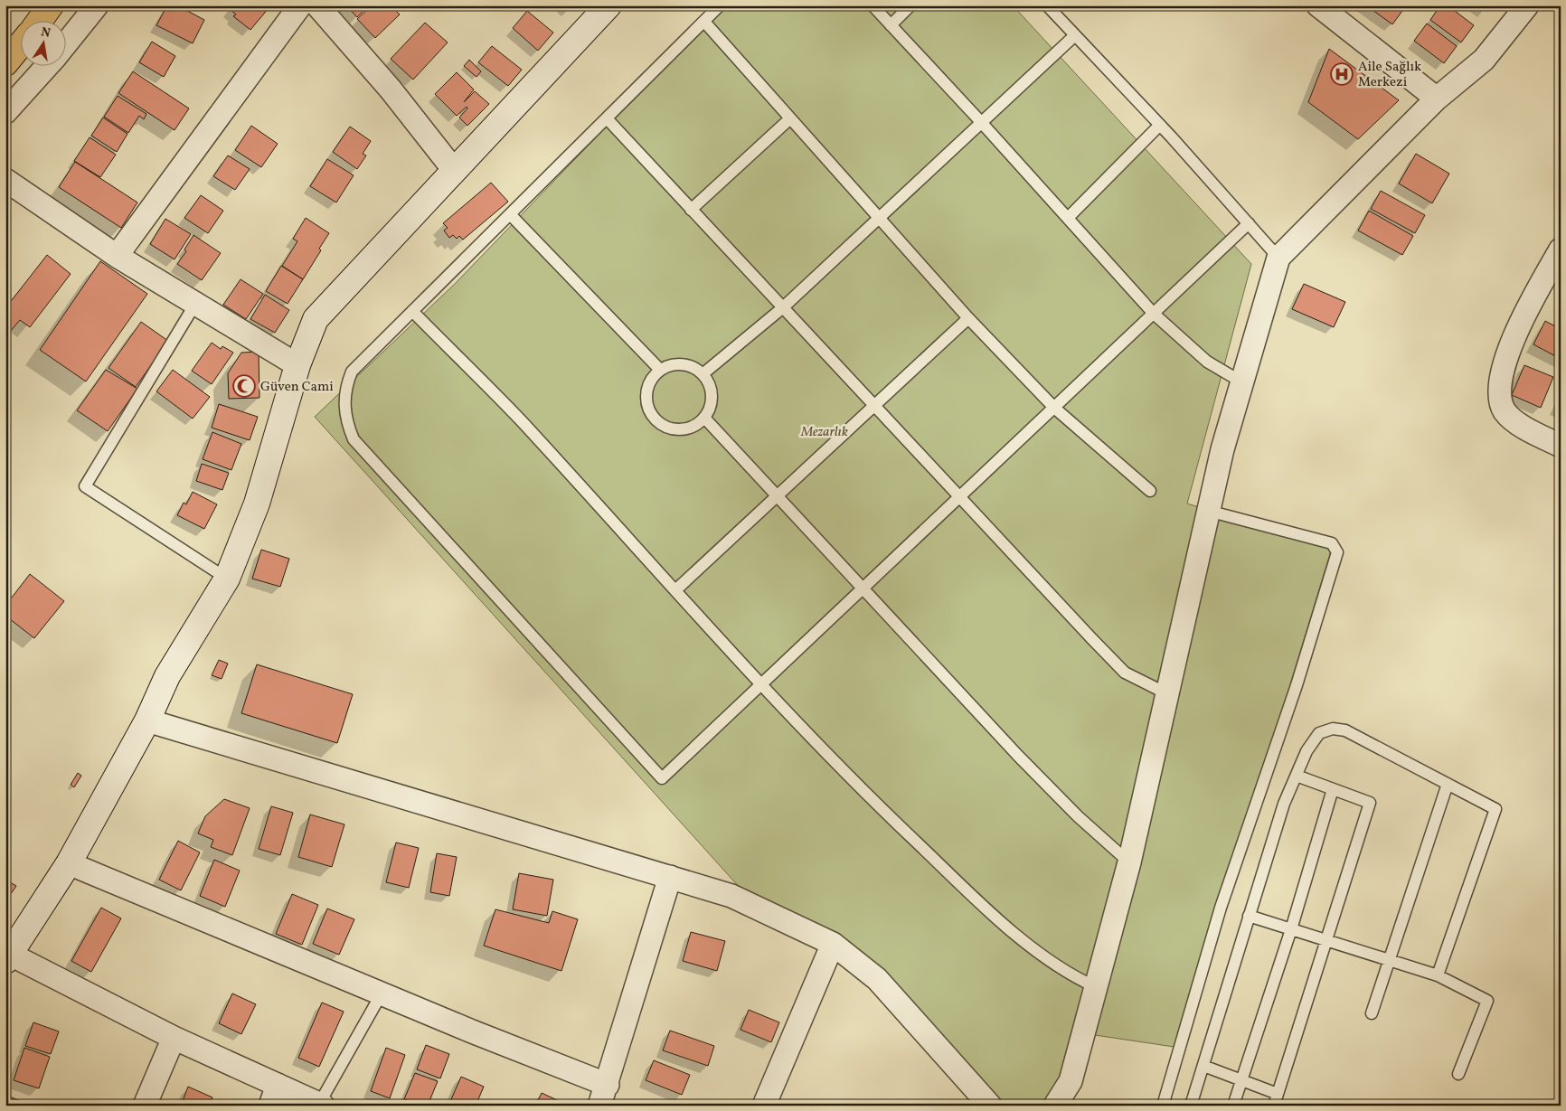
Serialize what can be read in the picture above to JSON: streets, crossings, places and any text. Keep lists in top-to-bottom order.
{
  "parks": ["Mezarlık"],
  "places": {
    "hospital": ["Aile Sağlık Merkezi"],
    "mosque": ["Güven Cami"]
  },
  "north": "top"
}
